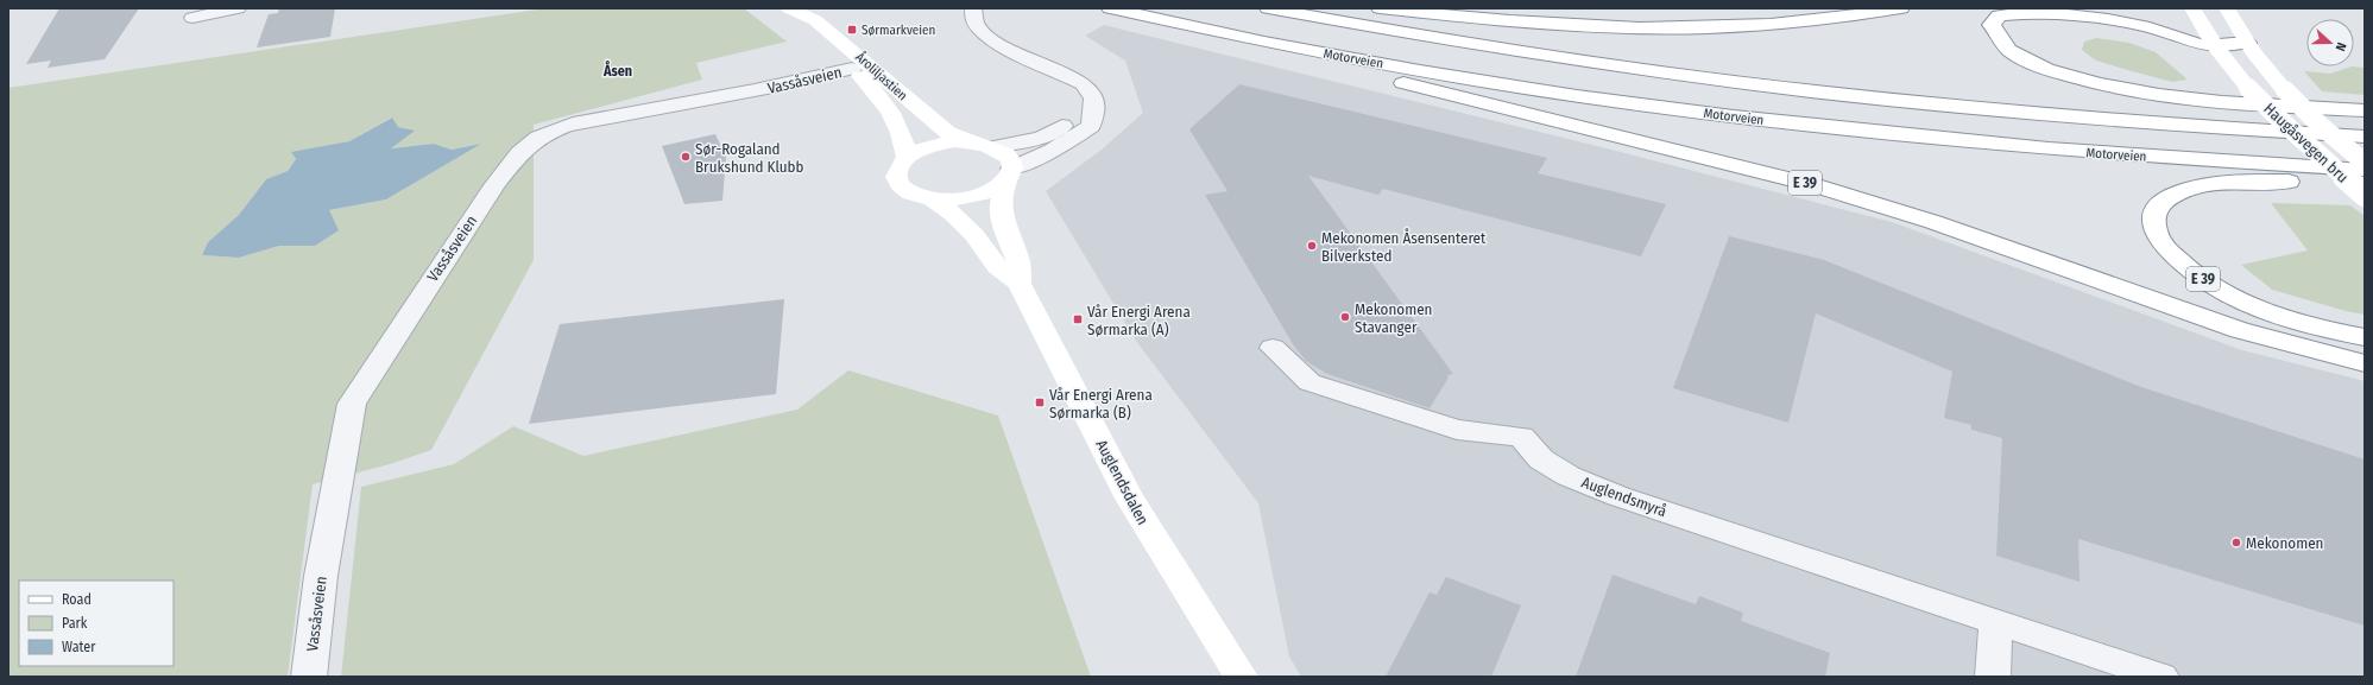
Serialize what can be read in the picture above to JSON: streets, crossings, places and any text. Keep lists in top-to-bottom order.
{
  "streets": {
    "main road": [
      "Motorveien",
      "Åroliljastien",
      "Haugåsvegen bru",
      "E 39",
      "Auglendsdalen"
    ],
    "street": ["Vassåsveien", "Auglendsmyrå"]
  },
  "crossings": [
    ["Motorveien", "E 39"],
    ["Åroliljastien", "Vassåsveien"]
  ],
  "districts": ["Åsen"],
  "places": {
    "transit": ["Sørmarkveien", "Vår Energi Arena Sørmarka (A)", "Vår Energi Arena Sørmarka (B)"],
    "other": [
      "Sør-Rogaland Brukshund Klubb",
      "Mekonomen Åsensenteret Bilverksted",
      "Mekonomen Stavanger",
      "Mekonomen"
    ]
  },
  "legend": ["Road", "Park", "Water"],
  "north": "right"
}
